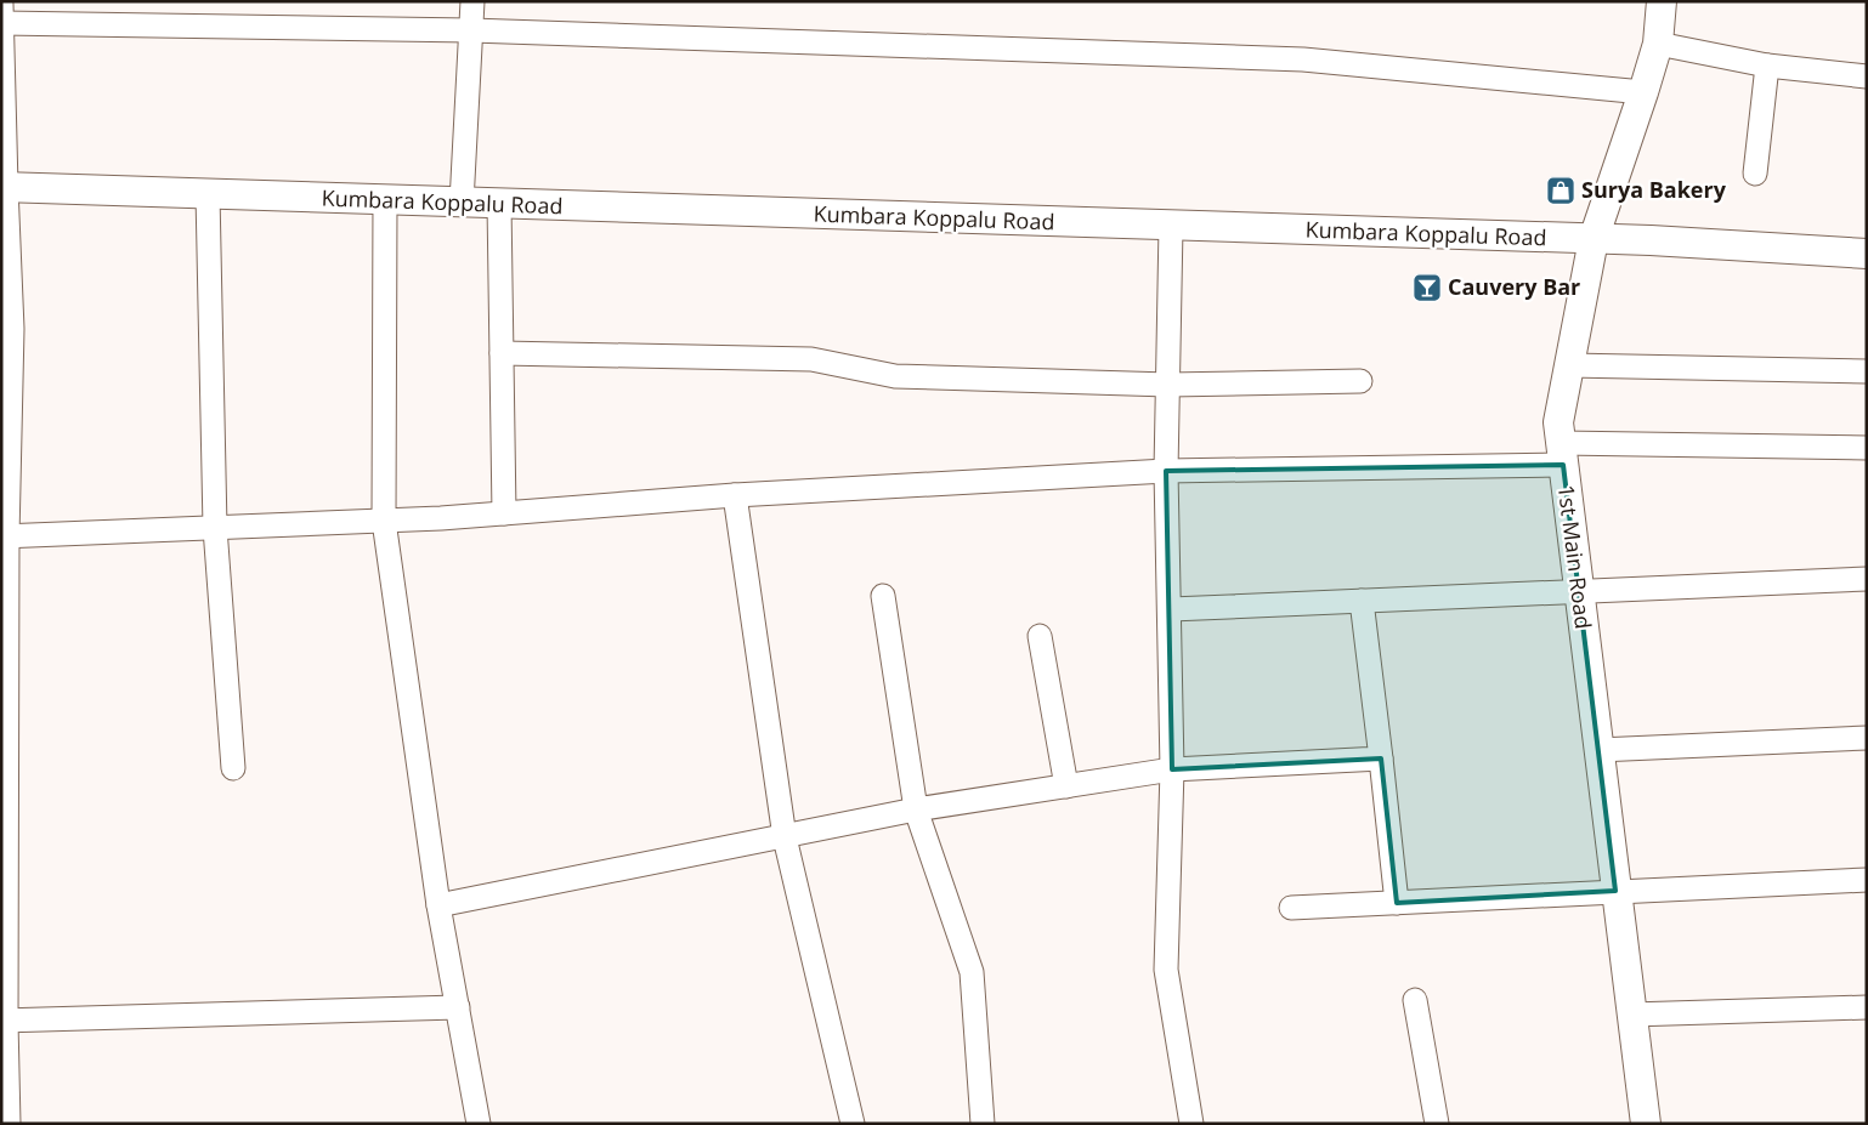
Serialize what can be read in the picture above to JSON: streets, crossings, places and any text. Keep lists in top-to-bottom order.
{
  "streets": {
    "street": ["Kumbara Koppalu Road", "1st Main Road"]
  },
  "crossings": [
    ["Kumbara Koppalu Road", "1st Main Road"]
  ],
  "places": {
    "shop": ["Surya Bakery"],
    "bar": ["Cauvery Bar"]
  }
}
